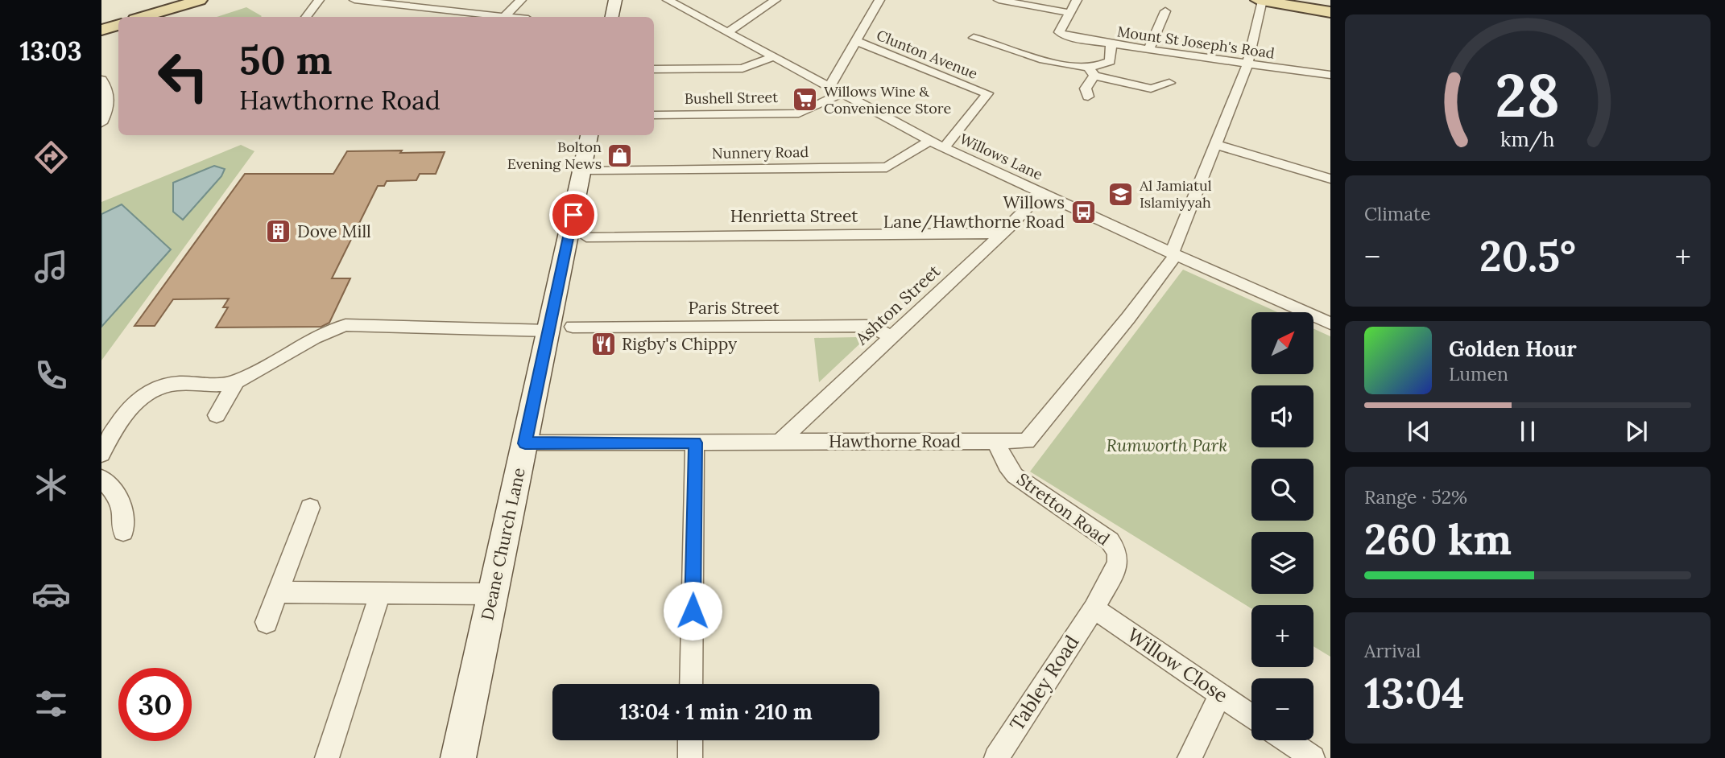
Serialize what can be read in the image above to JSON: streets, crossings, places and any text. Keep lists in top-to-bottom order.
{
  "streets": {
    "street": [
      "Mount St Joseph's Road",
      "Clunton Avenue",
      "Bushell Street",
      "Nunnery Road",
      "Willows Lane",
      "Henrietta Street",
      "Ashton Street",
      "Paris Street",
      "Hawthorne Road",
      "Stretton Road",
      "Deane Church Lane",
      "Willow Close",
      "Tabley Road"
    ]
  },
  "crossings": [
    ["Mount St Joseph's Road", "Hawthorne Road"],
    ["Clunton Avenue", "Willows Lane"],
    ["Bushell Street", "Willows Lane"],
    ["Nunnery Road", "Willows Lane"],
    ["Nunnery Road", "Deane Church Lane"],
    ["Willows Lane", "Ashton Street"],
    ["Willows Lane", "Hawthorne Road"],
    ["Henrietta Street", "Ashton Street"],
    ["Ashton Street", "Paris Street"],
    ["Ashton Street", "Hawthorne Road"],
    ["Paris Street", "Deane Church Lane"],
    ["Hawthorne Road", "Stretton Road"],
    ["Hawthorne Road", "Deane Church Lane"],
    ["Stretton Road", "Willow Close"],
    ["Stretton Road", "Tabley Road"],
    ["Willow Close", "Tabley Road"]
  ],
  "parks": ["Rumworth Park"],
  "places": {
    "supermarket": ["Willows Wine & Convenience Store"],
    "shop": ["Bolton Evening News"],
    "school or university": ["Al Jamiatul Islamiyyah"],
    "bus stop": ["Willows Lane/Hawthorne Road"],
    "building": ["Dove Mill"],
    "restaurant": ["Rigby's Chippy"]
  },
  "north": "top right",
  "page": {
    "tabs": "13:03",
    "turn": ["50 m", "Hawthorne Road"],
    "tile": [
      "Climate",
      ["Range · 52%", "260 km"],
      ["Arrival", "13:04"]
    ],
    "heat": ["−", "20.5°", "+"],
    "map_buttons": ["+", "−"],
    "song": ["Golden Hour", "Lumen"],
    "limit": "30",
    "trip": "13:04 · 1 min · 210 m",
    "gauge": ["28", "km/h"]
  }
}
